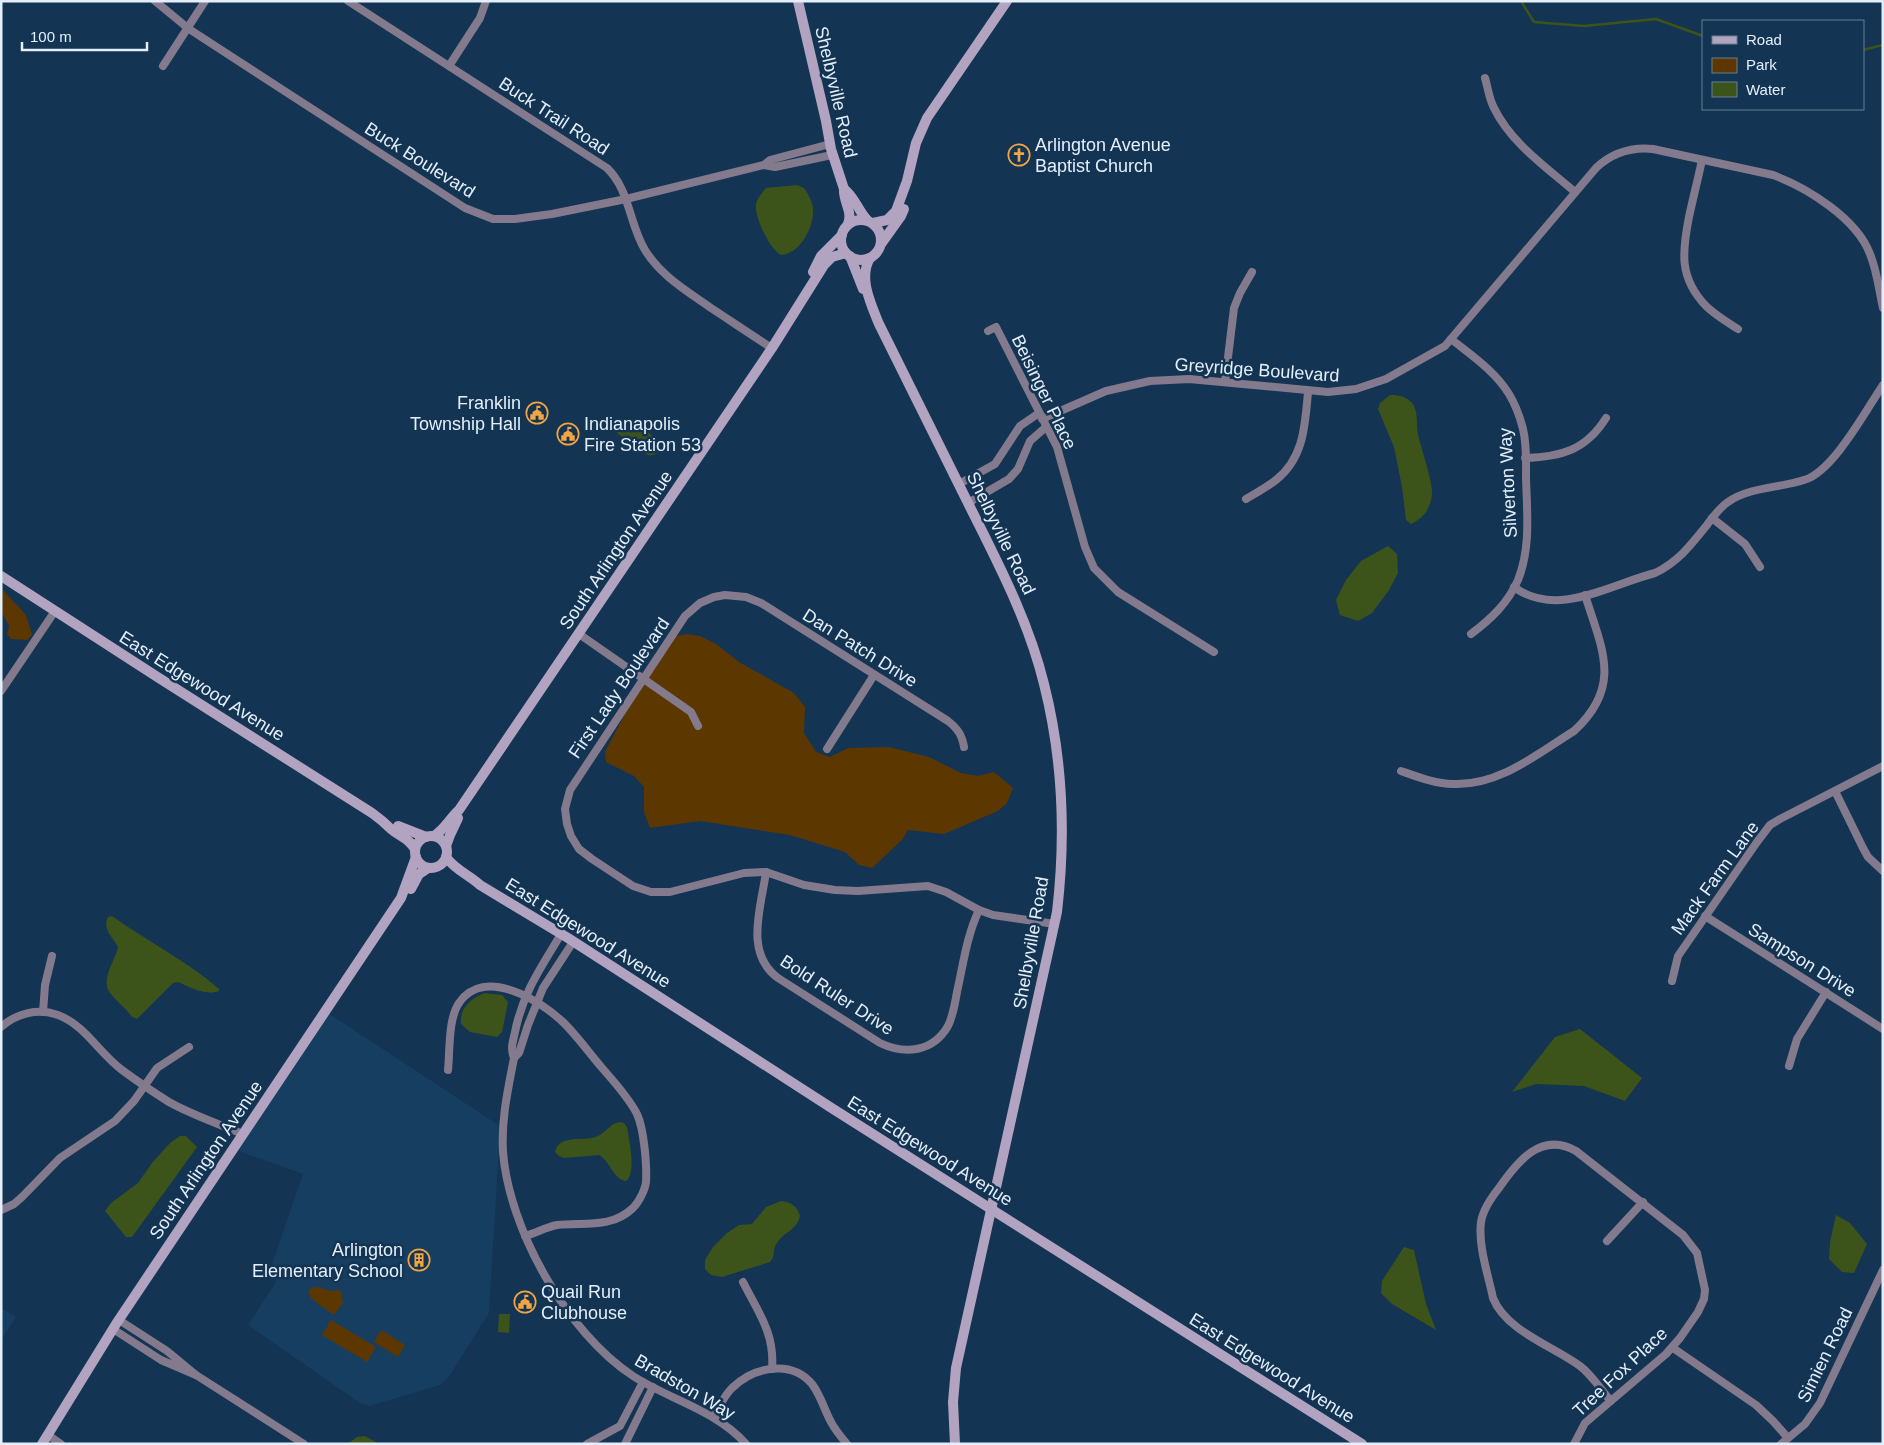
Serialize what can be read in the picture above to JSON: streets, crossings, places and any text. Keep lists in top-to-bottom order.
{
  "streets": {
    "main road": ["Shelbyville Road", "South Arlington Avenue", "East Edgewood Avenue"],
    "street": [
      "Buck Trail Road",
      "Buck Boulevard",
      "Greyridge Boulevard",
      "Beisinger Place",
      "Silverton Way",
      "Dan Patch Drive",
      "First Lady Boulevard",
      "Mack Farm Lane",
      "Sampson Drive",
      "Bold Ruler Drive",
      "Simien Road",
      "Tree Fox Place",
      "Bradston Way"
    ]
  },
  "crossings": [
    ["Shelbyville Road", "Buck Boulevard"],
    ["Shelbyville Road", "Greyridge Boulevard"],
    ["Shelbyville Road", "East Edgewood Avenue"],
    ["Buck Trail Road", "Buck Boulevard"],
    ["Buck Trail Road", "South Arlington Avenue"],
    ["Greyridge Boulevard", "Beisinger Place"],
    ["Greyridge Boulevard", "Silverton Way"],
    ["Dan Patch Drive", "First Lady Boulevard"],
    ["East Edgewood Avenue", "Bradston Way"],
    ["First Lady Boulevard", "Bold Ruler Drive"],
    ["Mack Farm Lane", "Sampson Drive"]
  ],
  "places": {
    "church": ["Arlington Avenue Baptist Church"],
    "public building": ["Franklin Township Hall", "Indianapolis Fire Station 53", "Quail Run Clubhouse"],
    "building": ["Arlington Elementary School"]
  },
  "legend": ["Road", "Park", "Water"],
  "scale_bar": "100 m"
}
